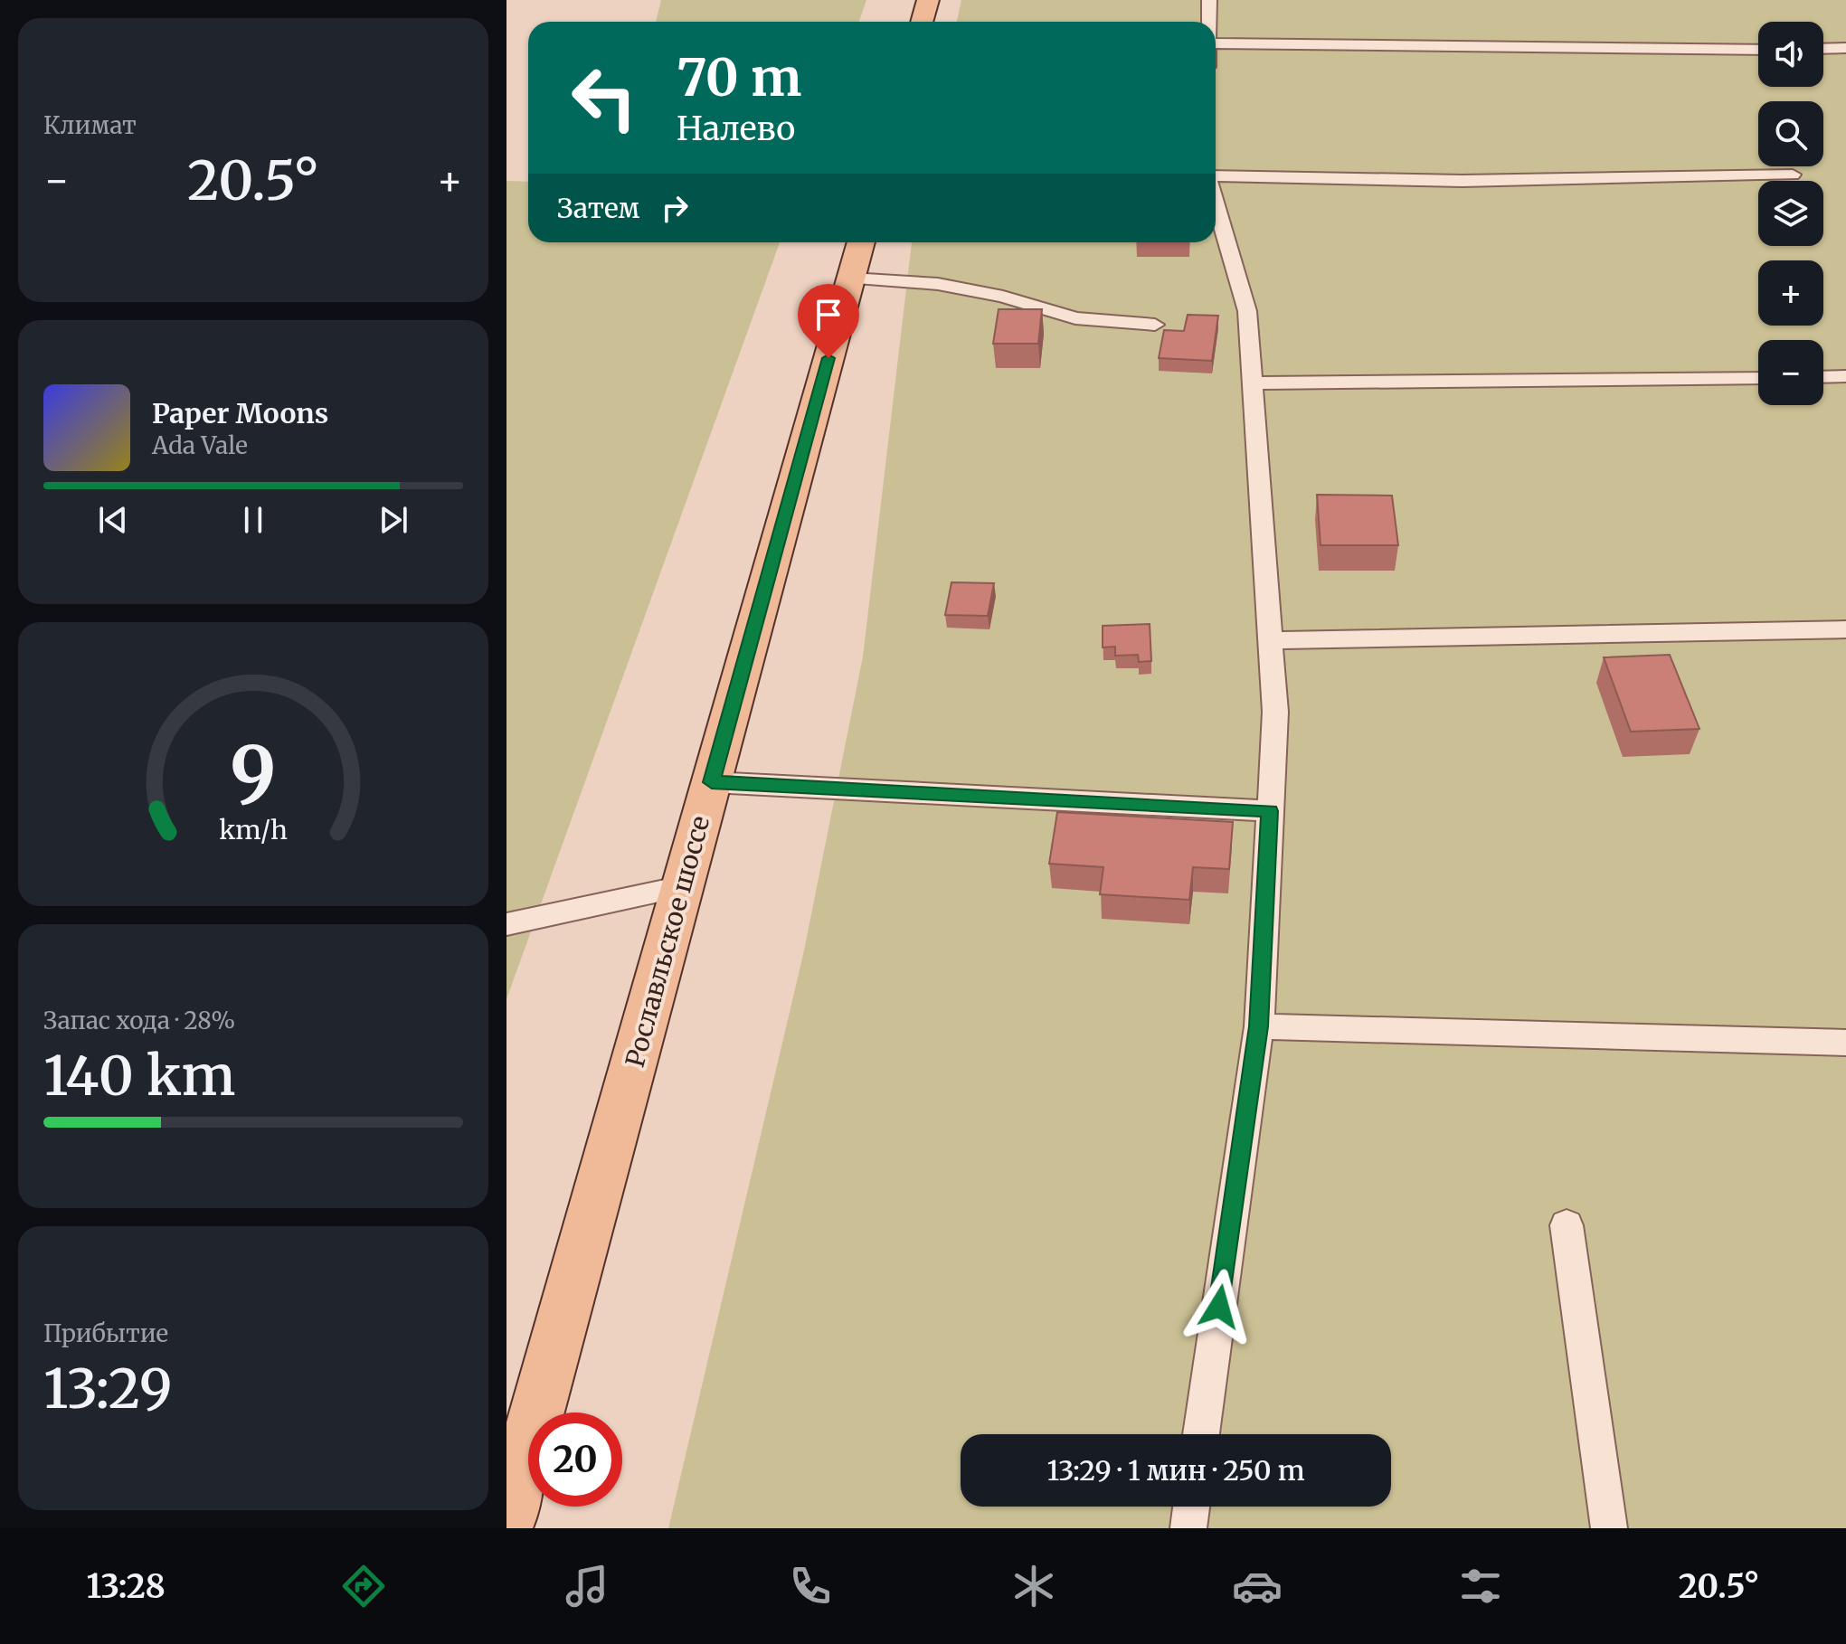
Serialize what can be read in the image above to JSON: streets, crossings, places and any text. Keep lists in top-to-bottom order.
{
  "streets": {
    "main road": ["Рославльское шоссе"]
  },
  "page": {
    "tile": [
      "Климат",
      ["Запас хода · 28%", "140 km"],
      ["Прибытие", "13:29"]
    ],
    "map_buttons": ["+", "−"],
    "turn": ["70 m", "Налево"],
    "heat": ["−", "20.5°", "+"],
    "then": "Затем",
    "song": ["Paper Moons", "Ada Vale"],
    "limit": "20",
    "trip": "13:29 · 1 мин · 250 m",
    "tabs": ["13:28", "20.5°"],
    "gauge": ["9", "km/h"]
  }
}
